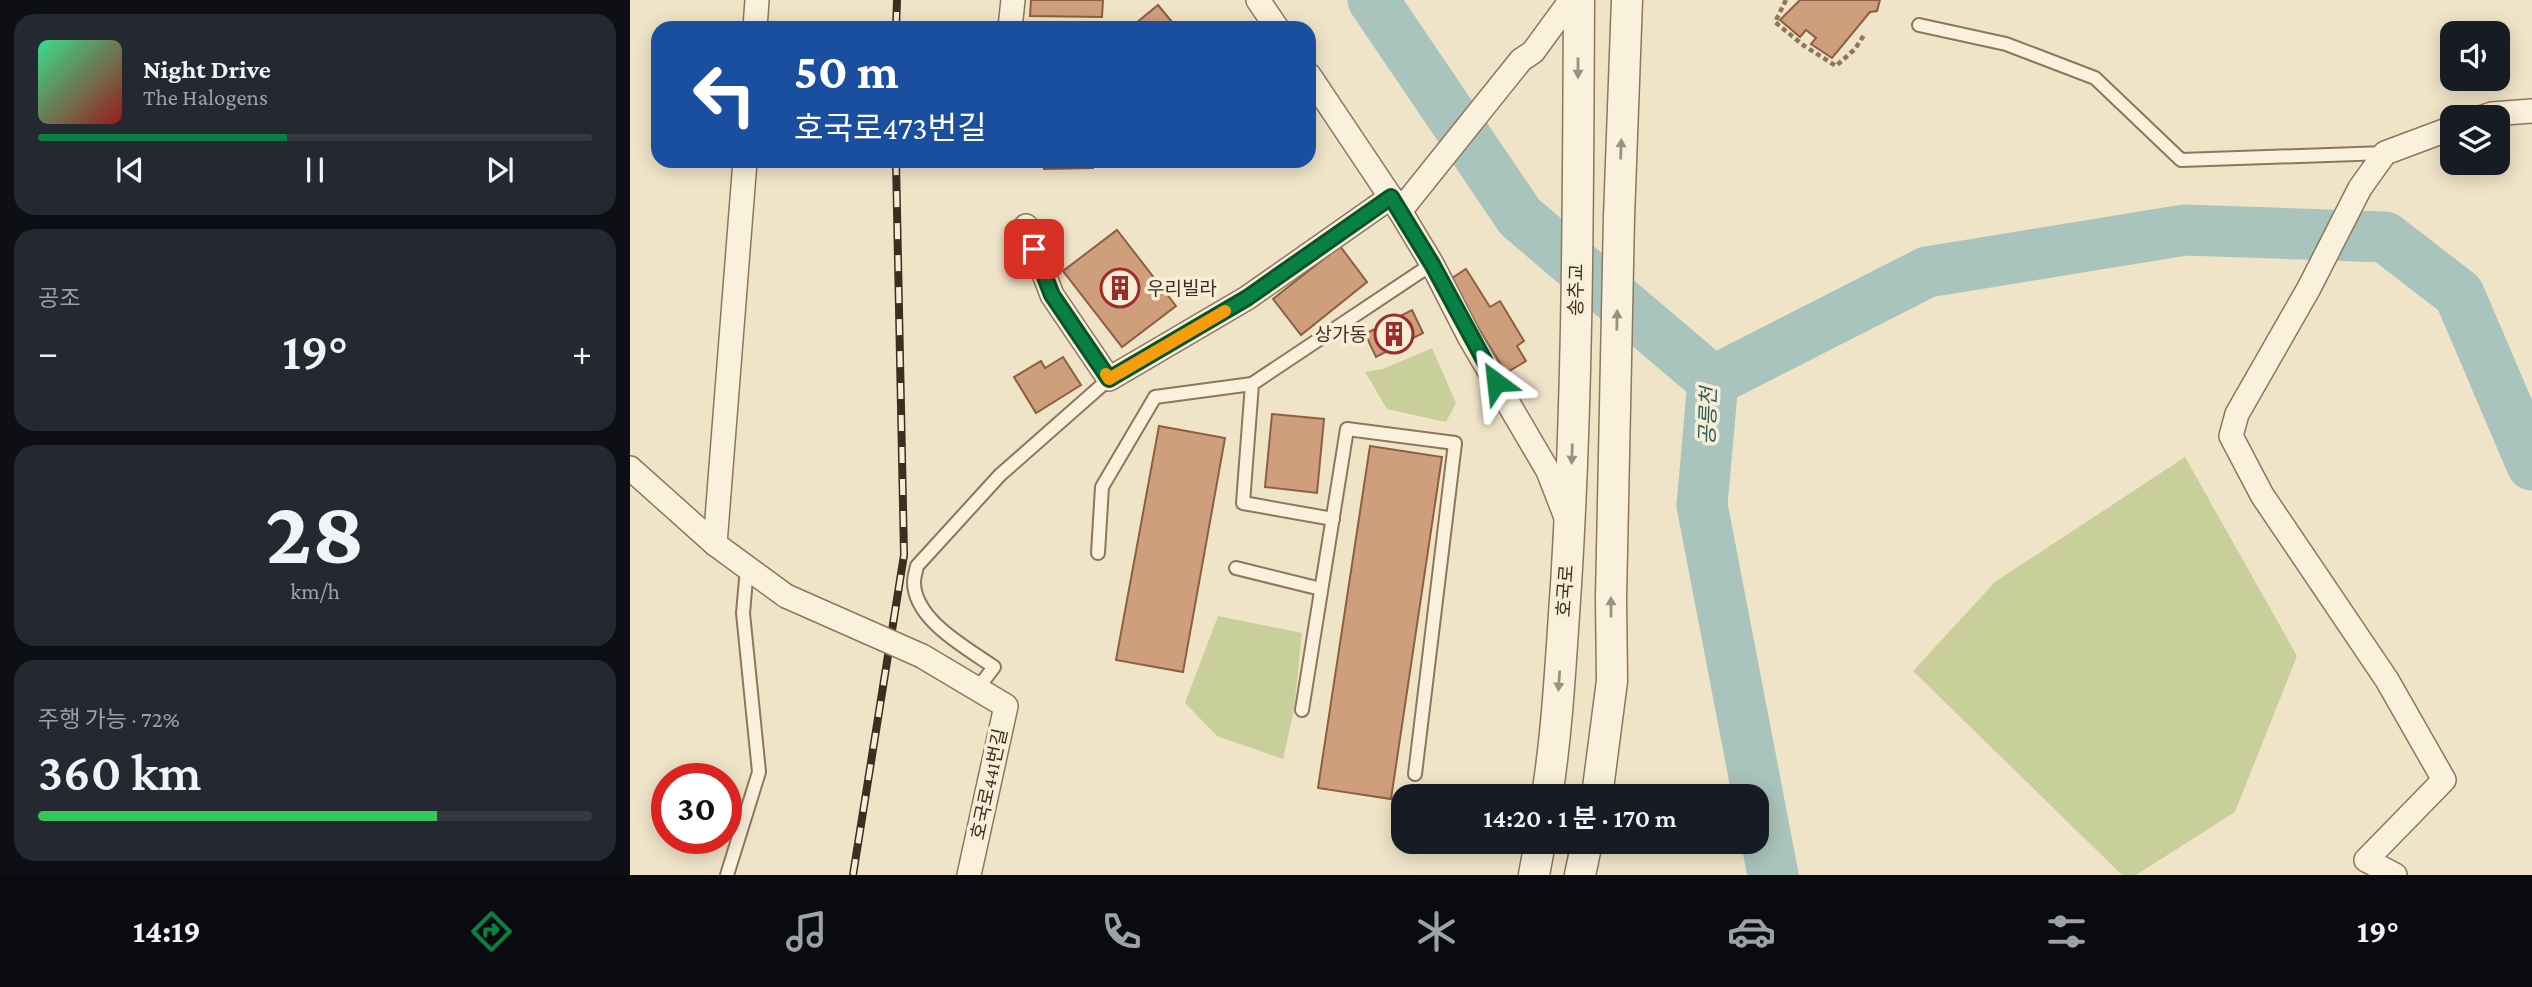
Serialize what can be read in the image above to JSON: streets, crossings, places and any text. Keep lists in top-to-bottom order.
{
  "streets": {
    "street": ["송추교", "호국로", "호국로441번길"]
  },
  "crossings": [
    ["송추교", "호국로"]
  ],
  "water": ["공릉천"],
  "places": {
    "building": ["우리빌라", "상가동"]
  },
  "page": {
    "turn": ["50 m", "호국로473번길"],
    "song": ["Night Drive", "The Halogens"],
    "tile": [
      "공조",
      ["28", "km/h"],
      ["주행 가능 · 72%", "360 km"]
    ],
    "heat": ["−", "19°", "+"],
    "limit": "30",
    "trip": "14:20 · 1 분 · 170 m",
    "tabs": ["14:19", "19°"]
  }
}
